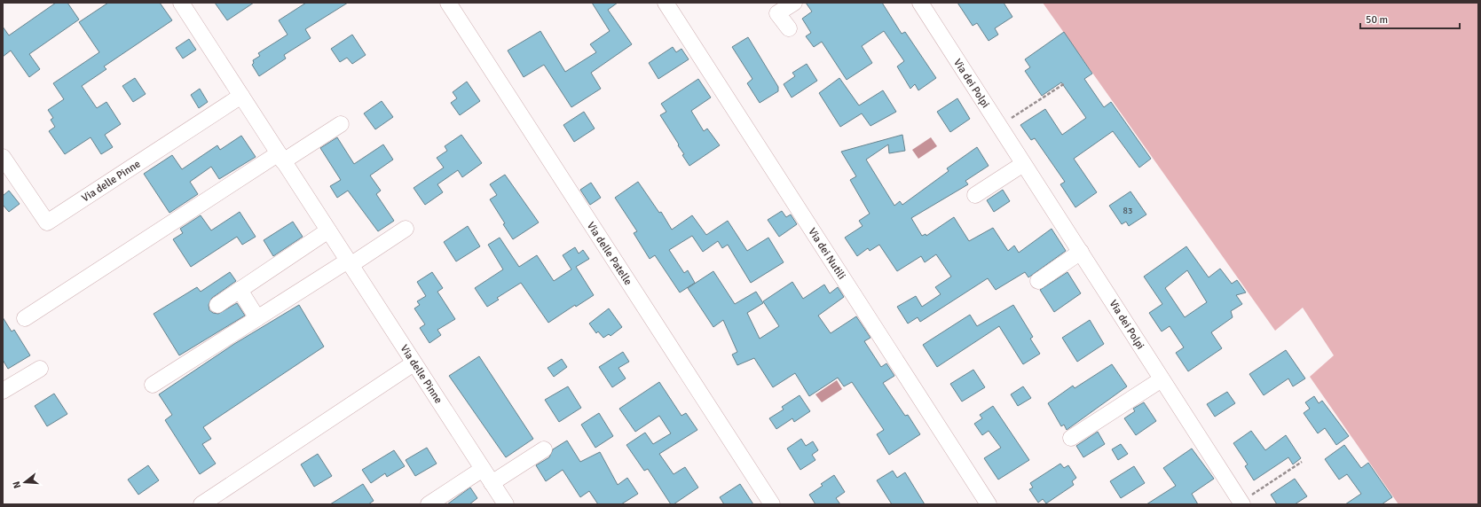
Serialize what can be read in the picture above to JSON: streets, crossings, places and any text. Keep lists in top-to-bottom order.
{
  "streets": {
    "street": [
      "Via dei Polpi",
      "Via delle Pinne",
      "Via delle Patelle",
      "Via dei Nutili"
    ]
  },
  "house_numbers": ["83"],
  "scale_bar": "50 m",
  "north": "left"
}
